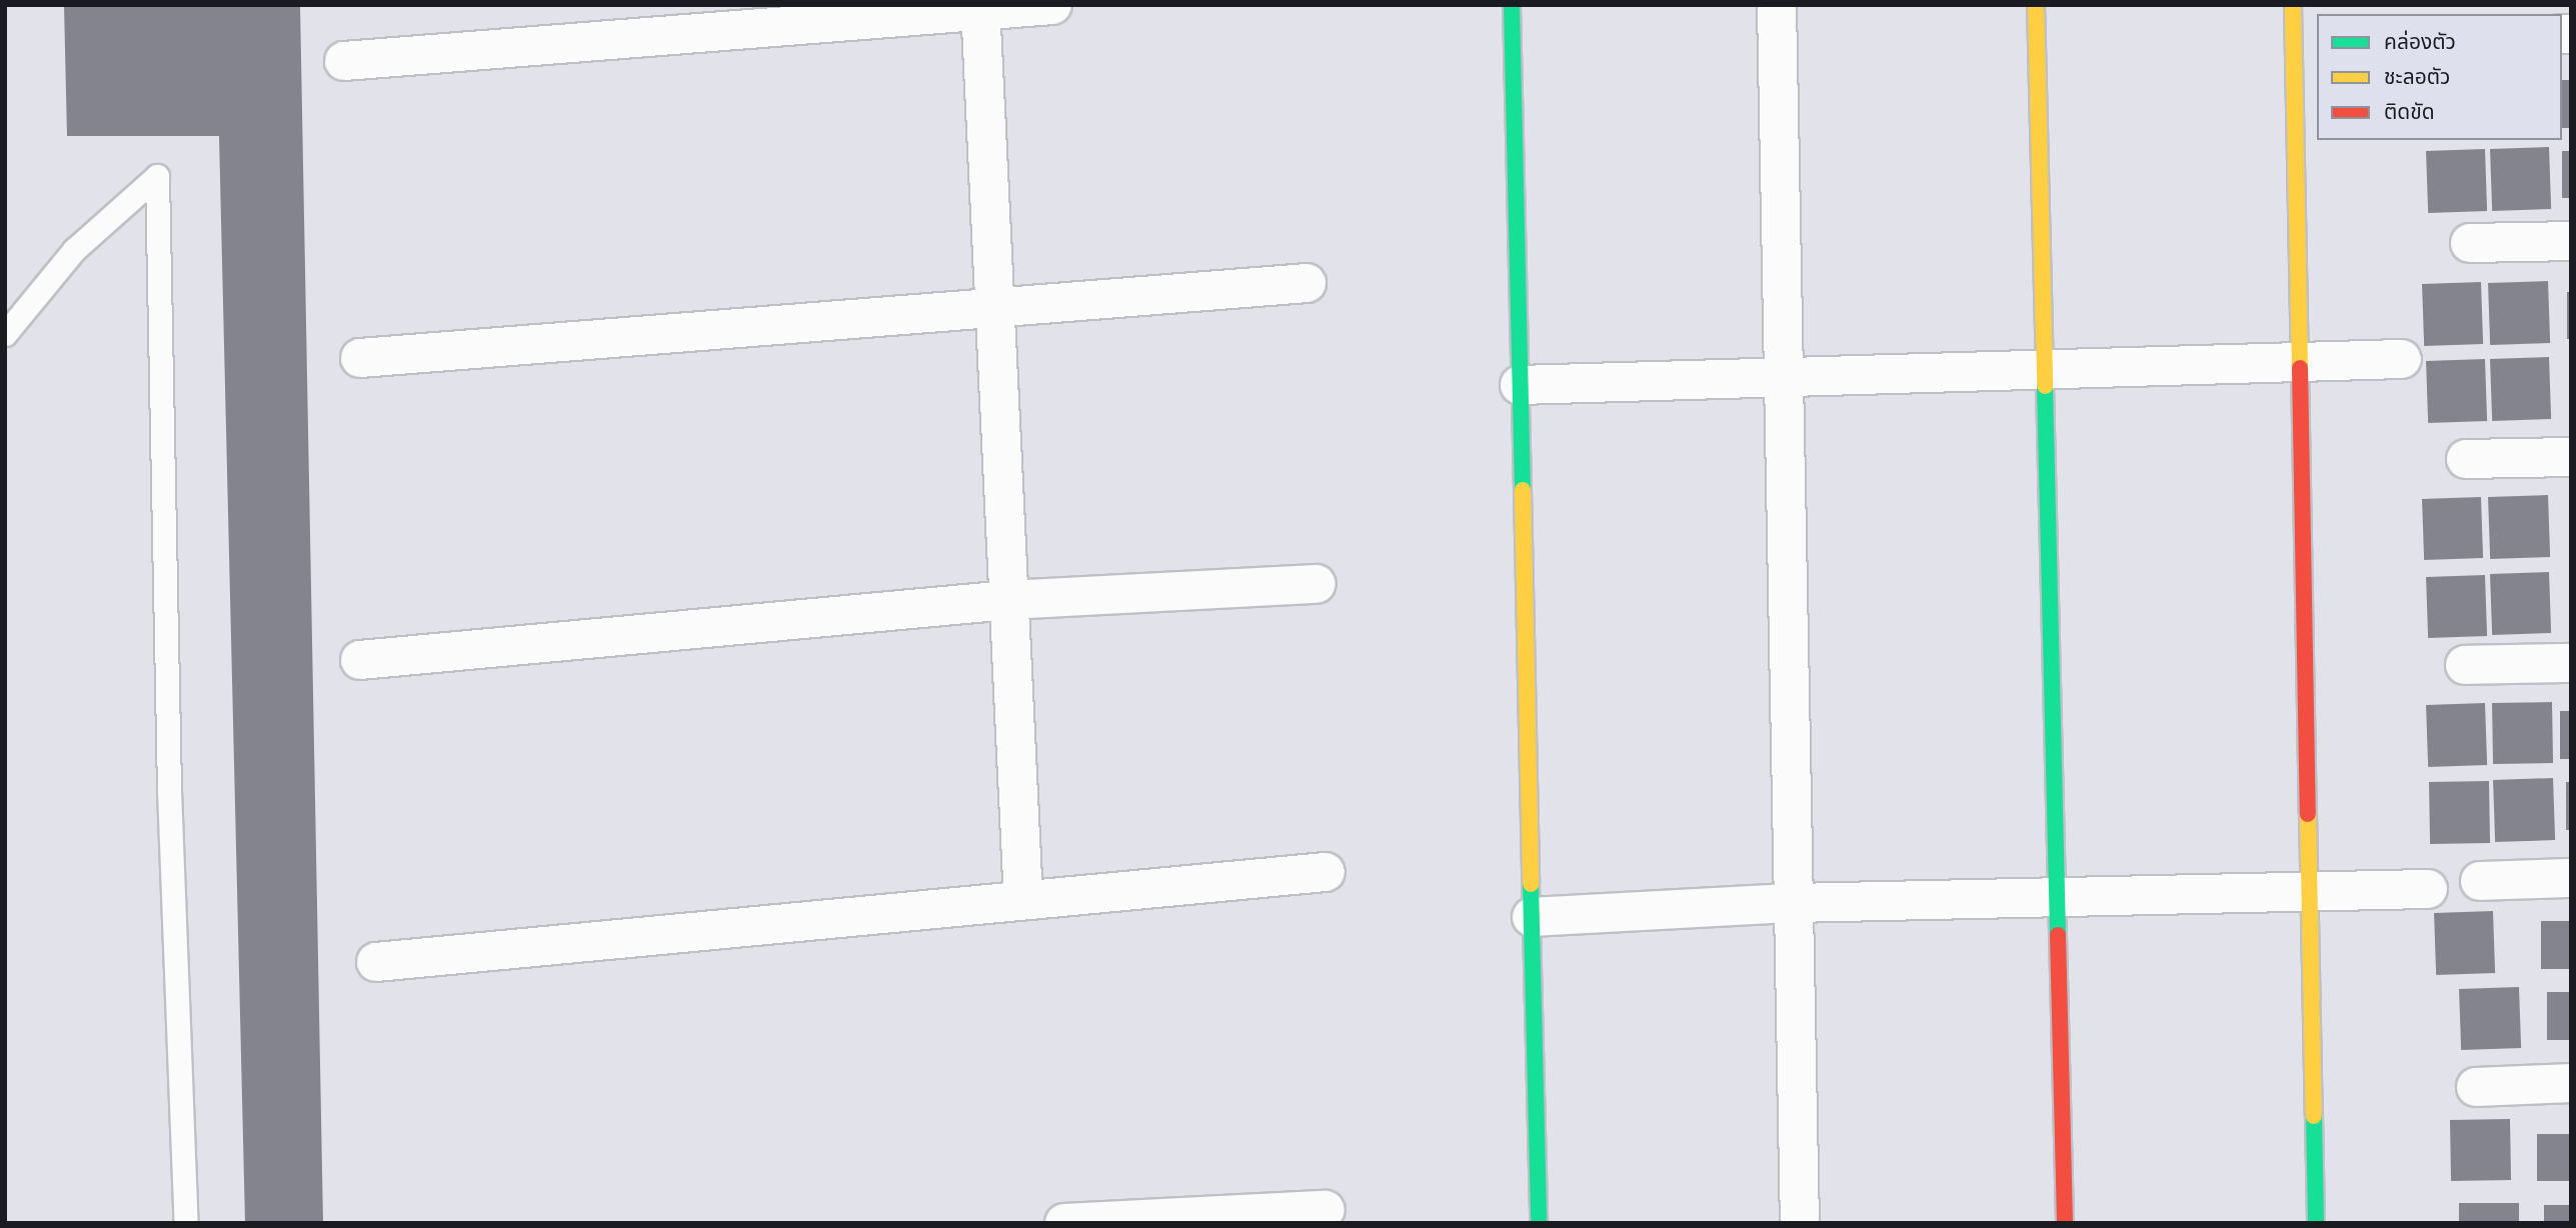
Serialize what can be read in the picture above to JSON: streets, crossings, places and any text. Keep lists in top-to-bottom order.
{
  "legend": ["คล่องตัว", "ชะลอตัว", "ติดขัด"]
}
